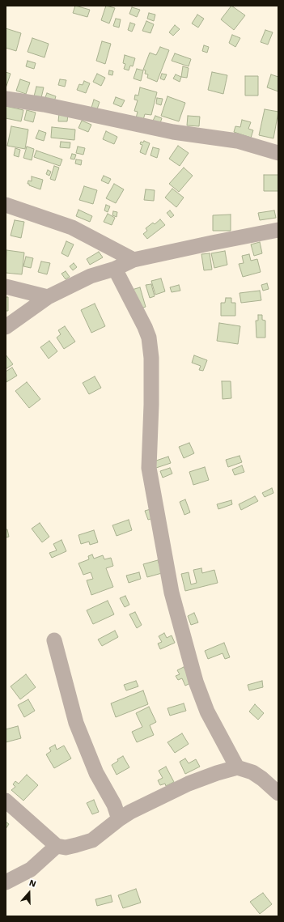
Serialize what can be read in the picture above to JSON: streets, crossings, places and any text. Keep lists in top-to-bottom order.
{
  "north": "top"
}
